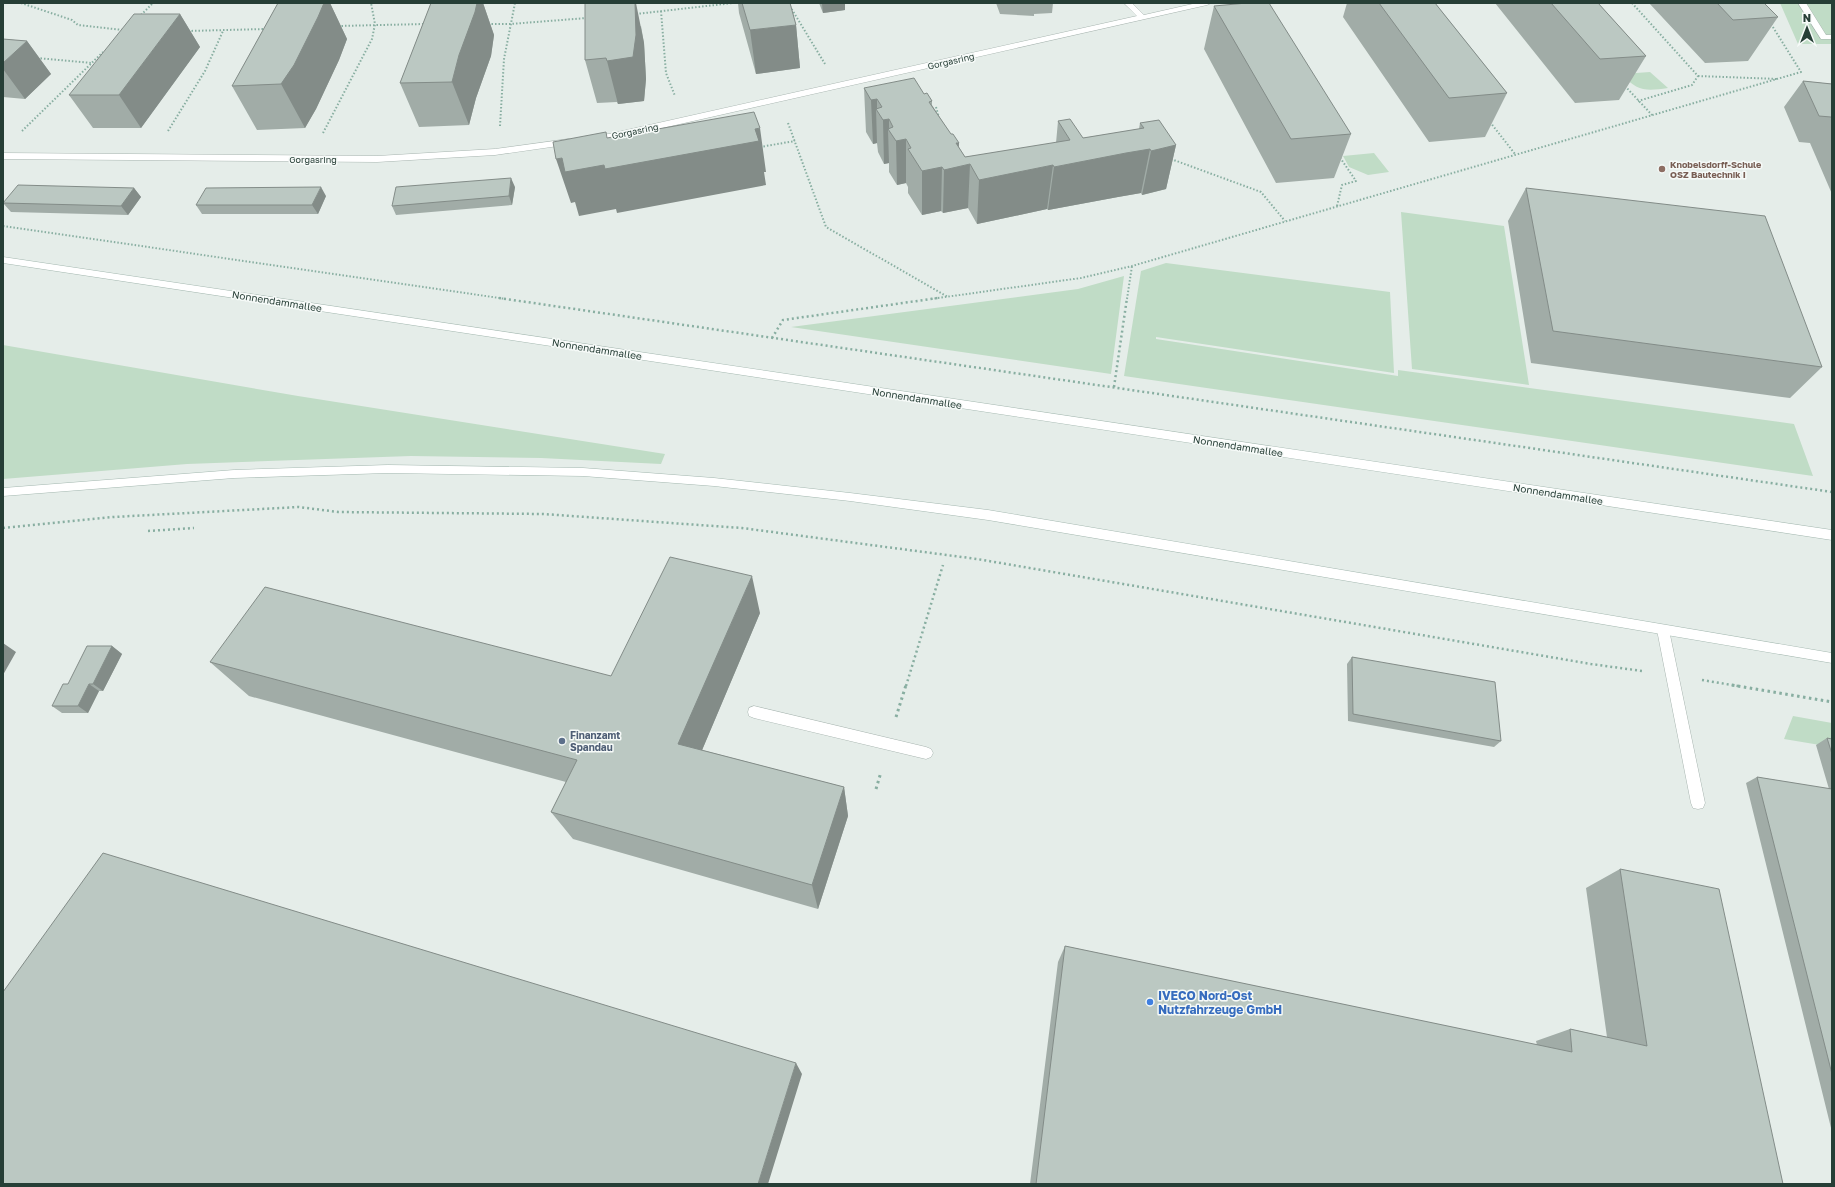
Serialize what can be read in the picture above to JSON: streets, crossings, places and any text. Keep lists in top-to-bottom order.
{
  "streets": {
    "main road": ["Gorgasring", "Nonnendammallee"]
  },
  "places": ["Knobelsdorff-Schule OSZ Bautechnik I", "Finanzamt Spandau", "IVECO Nord-Ost Nutzfahrzeuge GmbH"],
  "north": "top"
}
